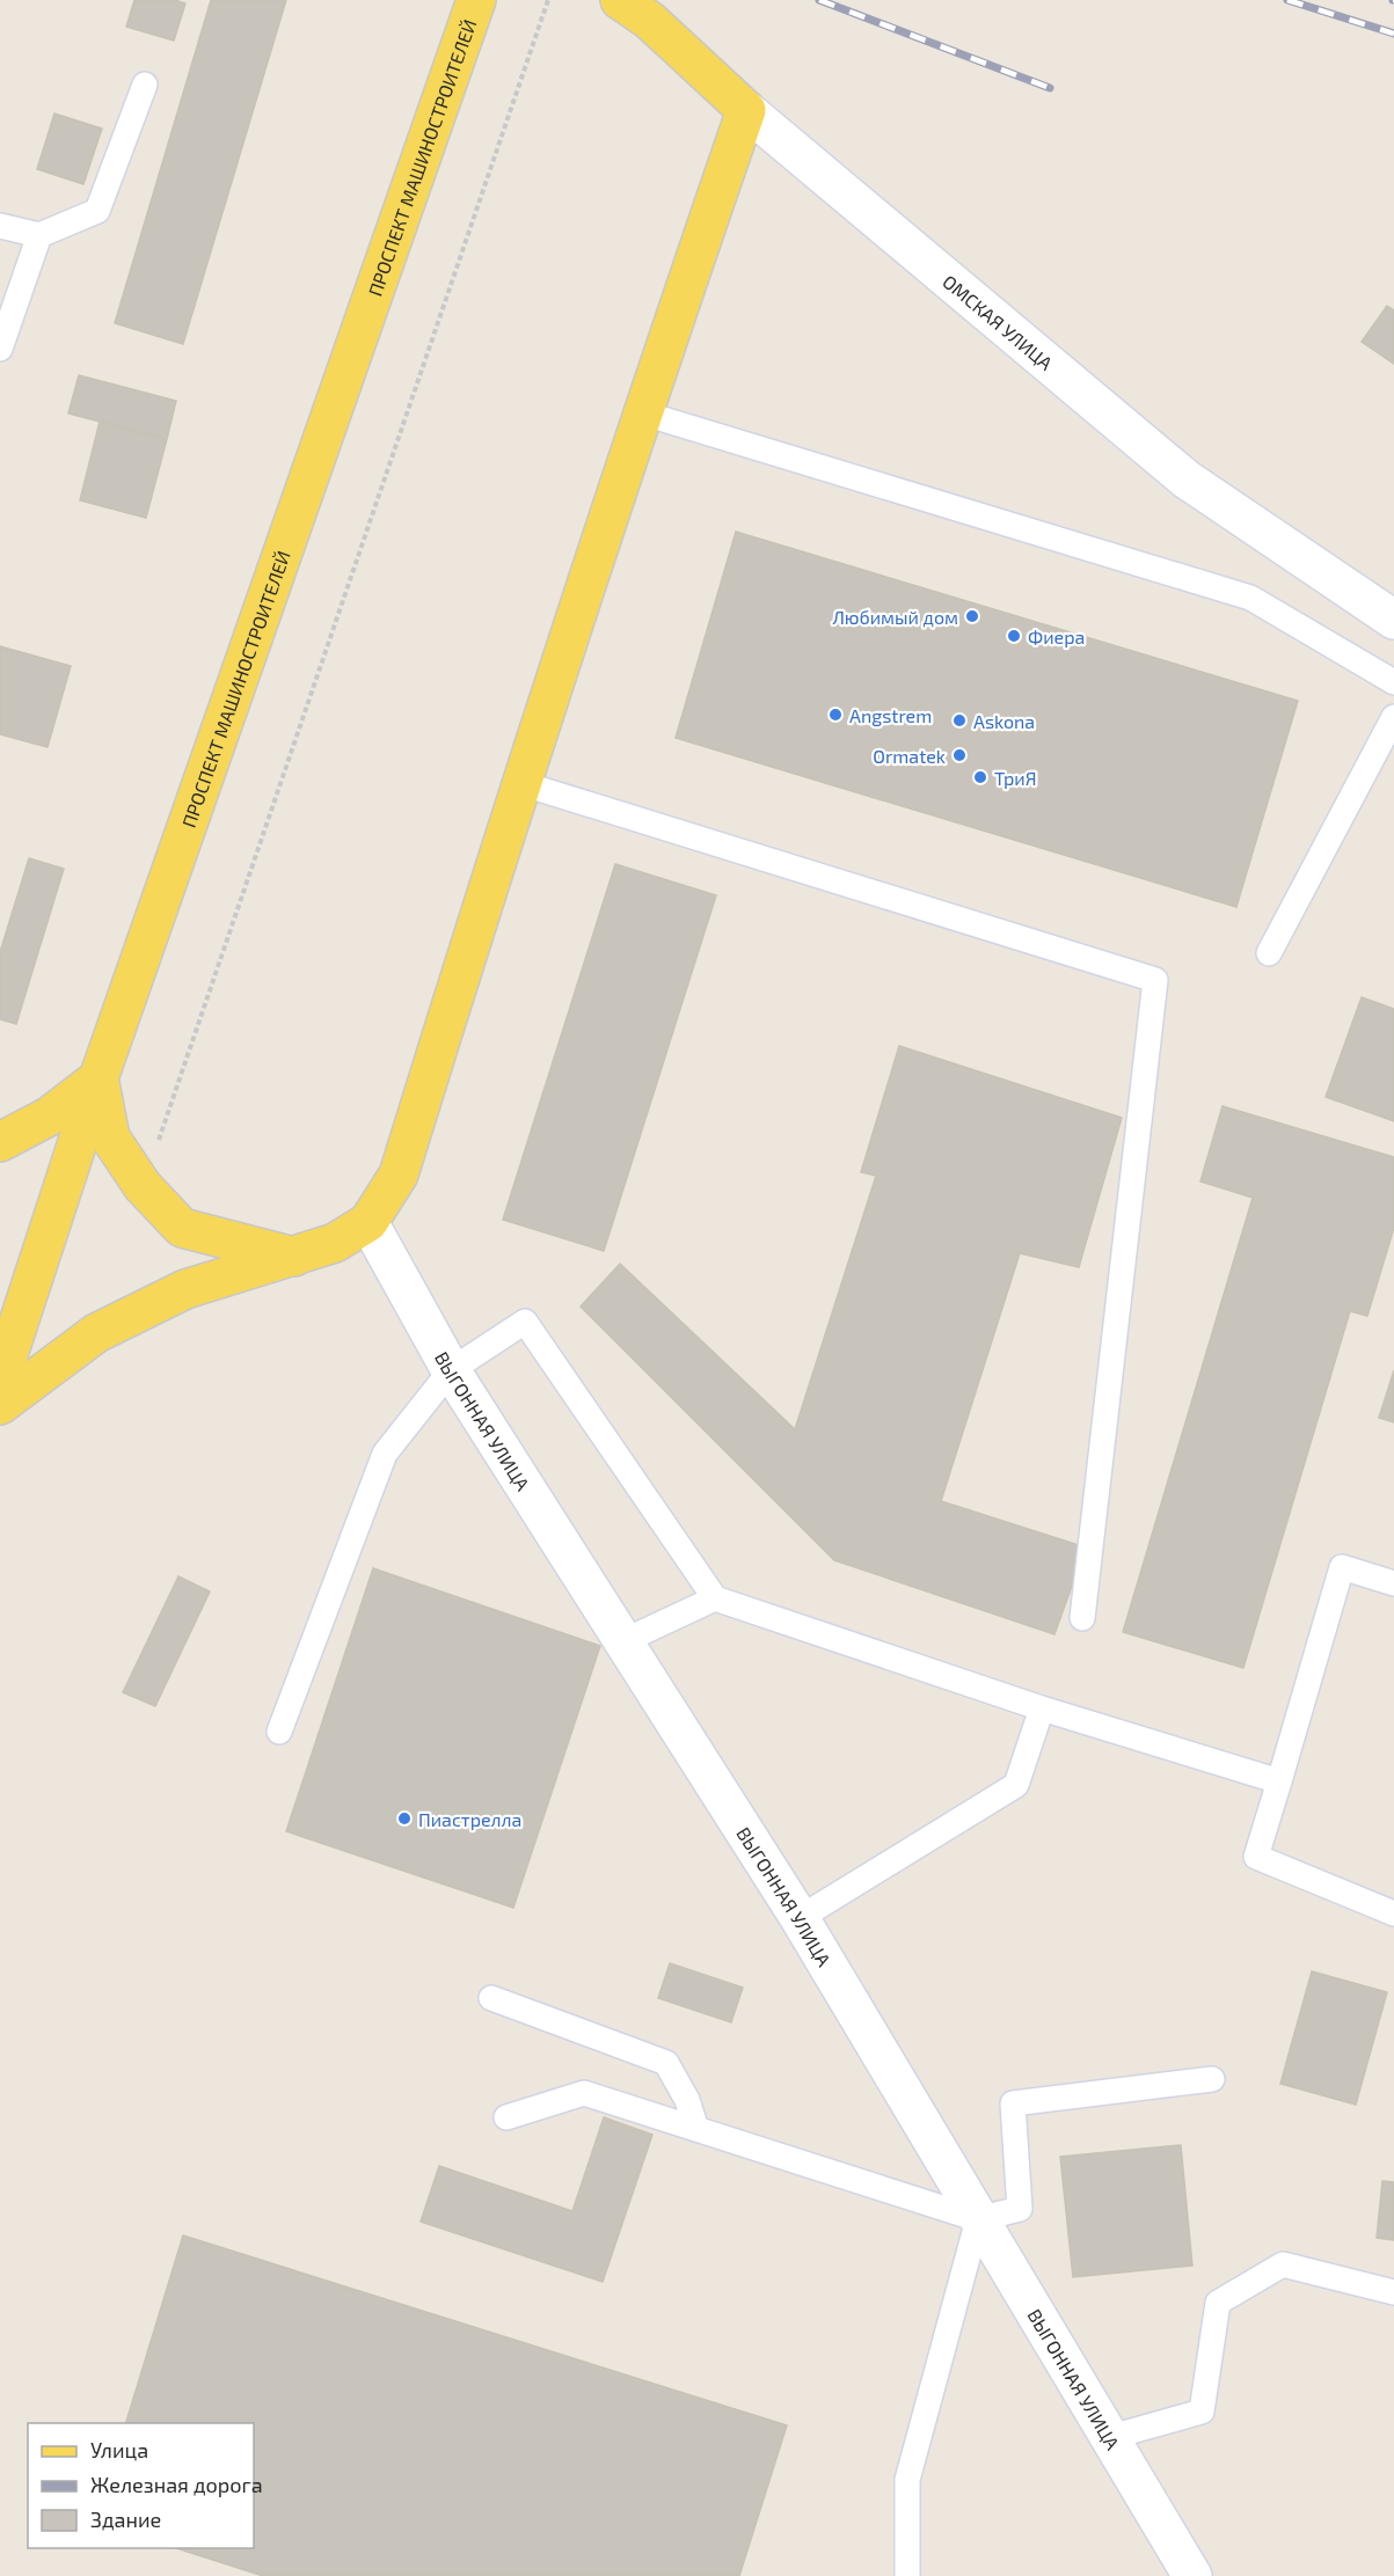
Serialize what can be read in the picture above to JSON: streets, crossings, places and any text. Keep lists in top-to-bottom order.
{
  "streets": {
    "main road": ["ПРОСПЕКТ МАШИНОСТРОИТЕЛЕЙ", "ОМСКАЯ УЛИЦА"],
    "street": ["ВЫГОННАЯ УЛИЦА"]
  },
  "places": [
    "Любимый дом",
    "Фиера",
    "Angstrem",
    "Askona",
    "Ormatek",
    "ТриЯ",
    "Пиастрелла"
  ],
  "legend": ["Улица", "Железная дорога", "Здание"]
}
